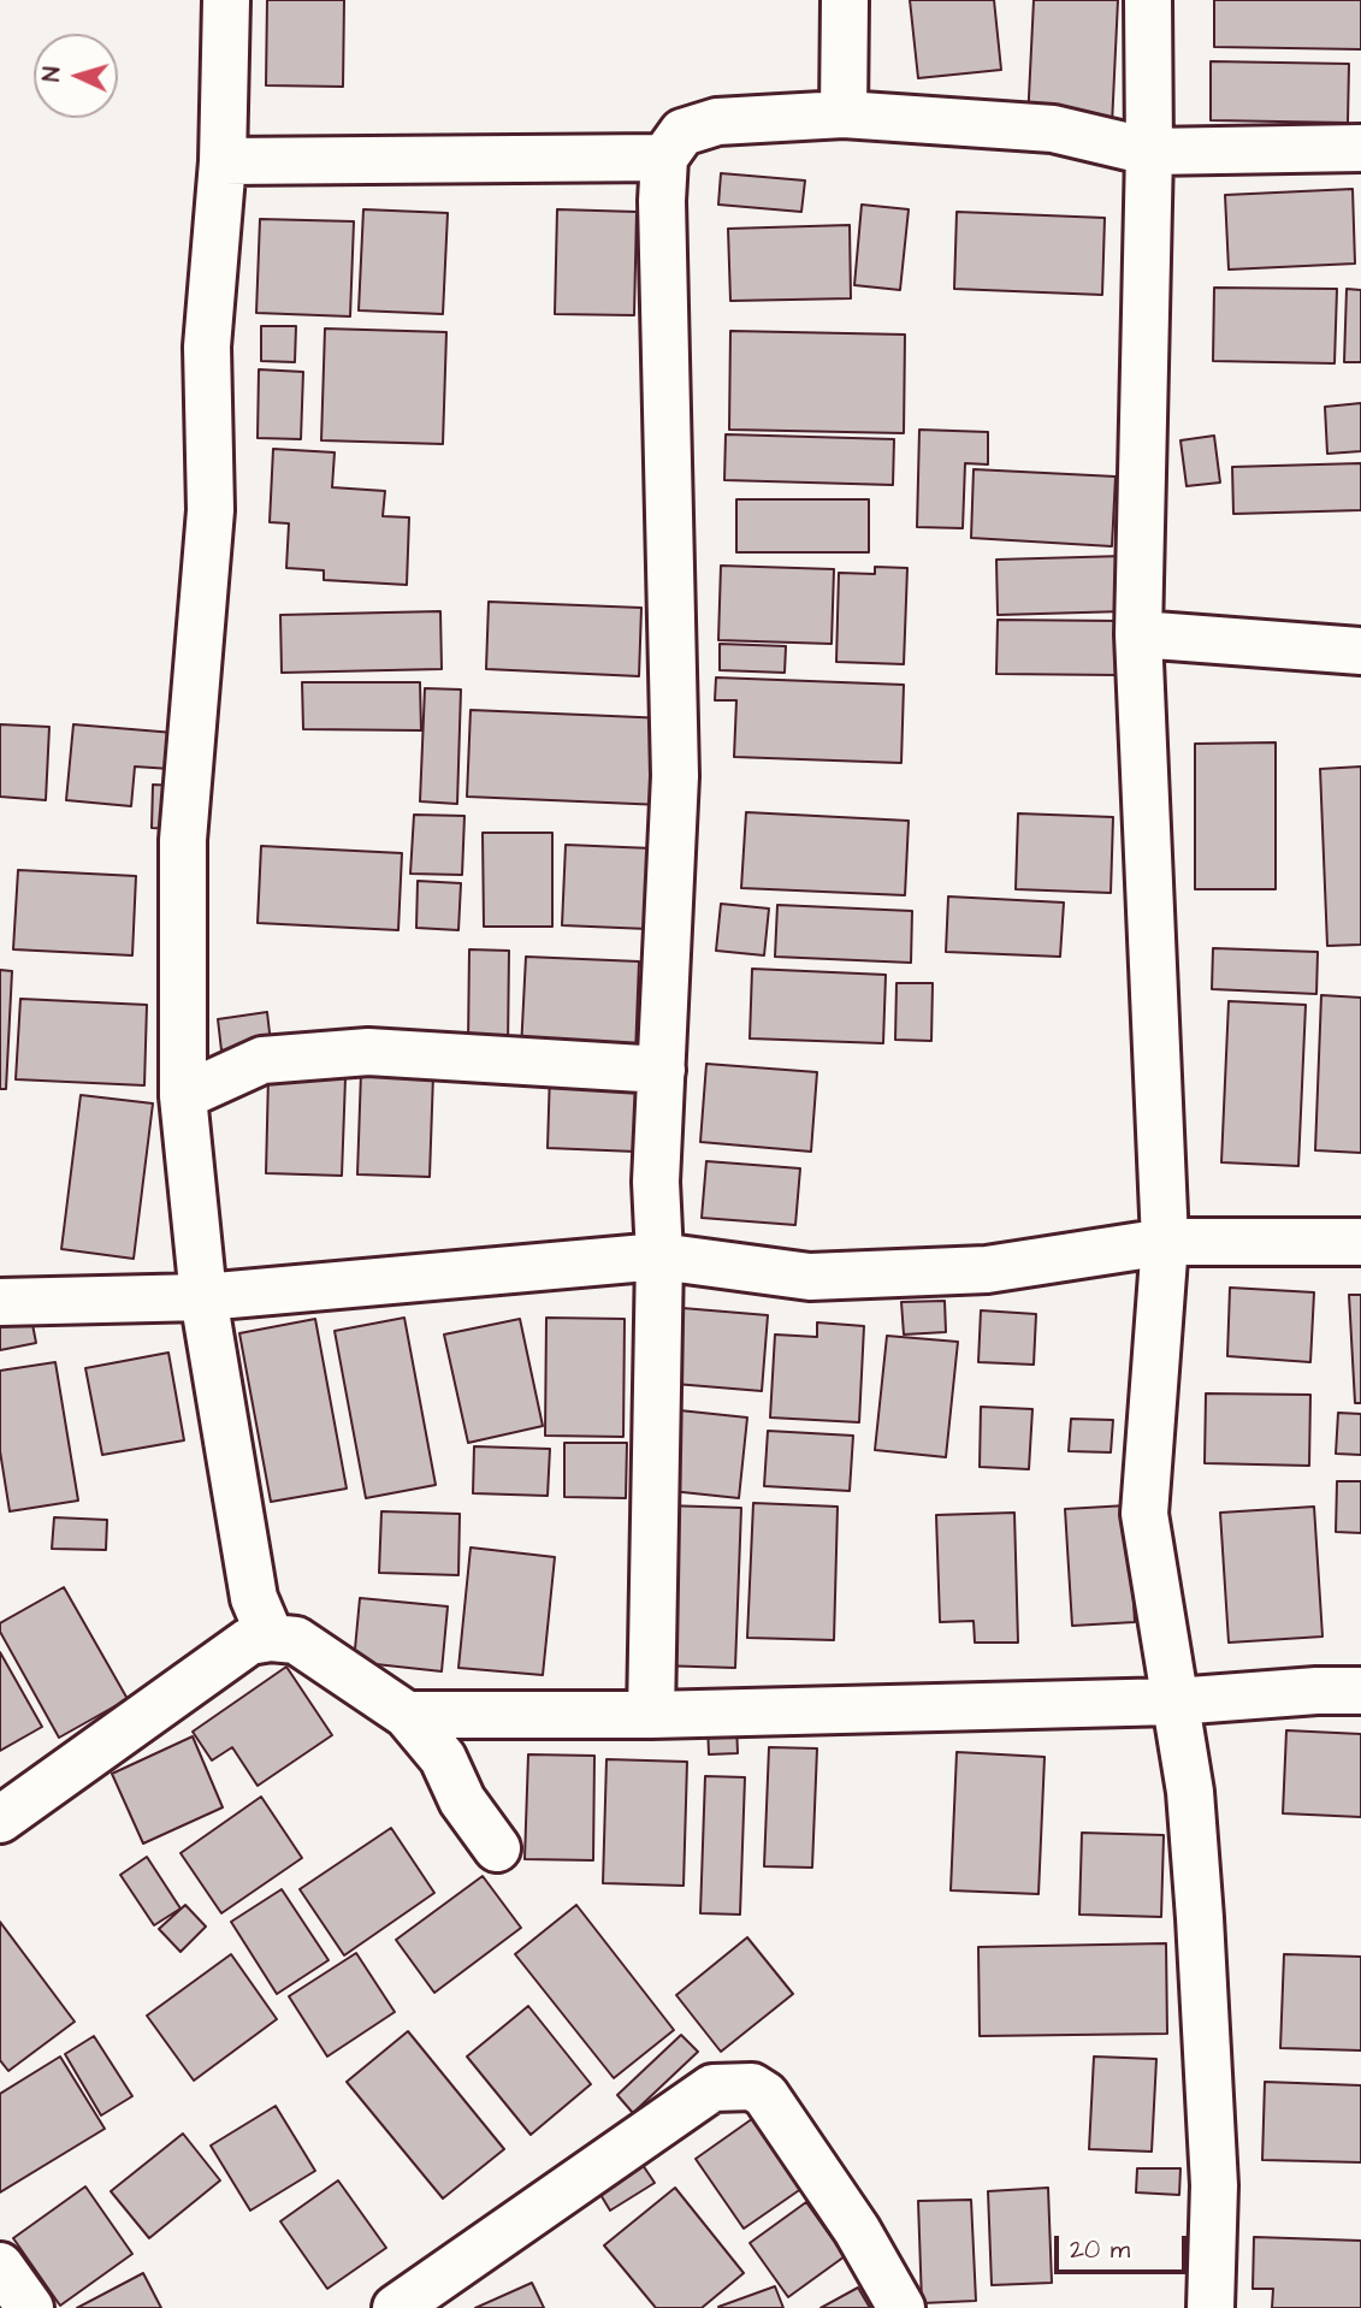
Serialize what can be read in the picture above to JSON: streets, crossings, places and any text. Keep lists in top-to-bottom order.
{
  "scale_bar": "20 m",
  "north": "left"
}
